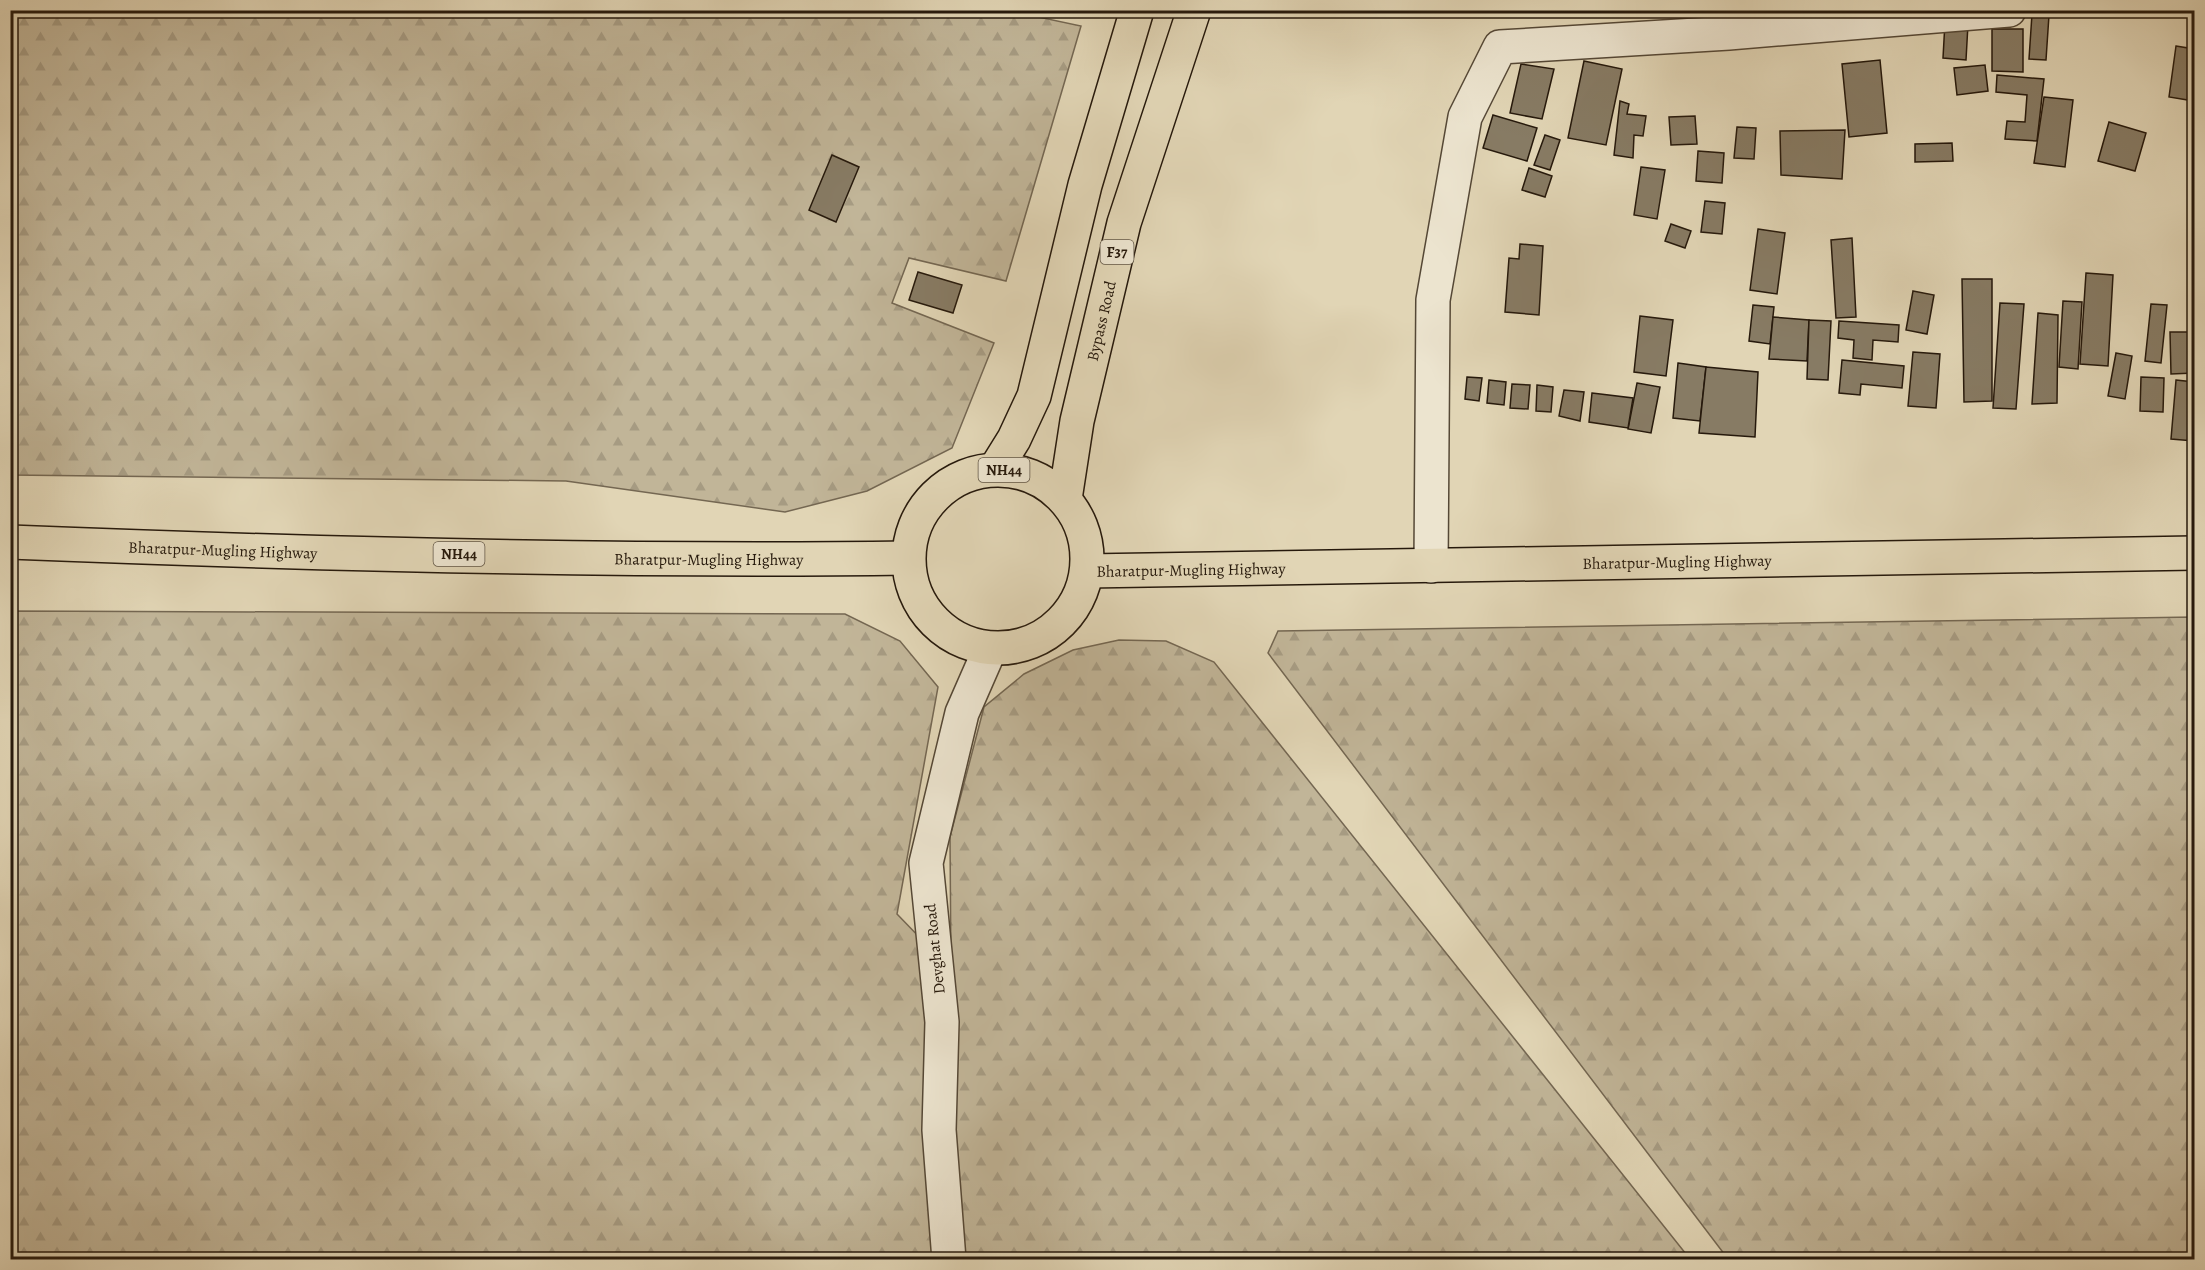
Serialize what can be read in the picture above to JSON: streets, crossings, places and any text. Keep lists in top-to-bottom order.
{
  "streets": {
    "main road": [
      "F37",
      "Bypass Road",
      "NH44",
      "Bharatpur-Mugling Highway"
    ],
    "street": ["Devghat Road"]
  },
  "crossings": [
    ["Bypass Road", "NH44"],
    ["Bypass Road", "Bharatpur-Mugling Highway"],
    ["Bypass Road", "Devghat Road"],
    ["NH44", "Bharatpur-Mugling Highway"],
    ["NH44", "Devghat Road"],
    ["Bharatpur-Mugling Highway", "Devghat Road"]
  ]
}
